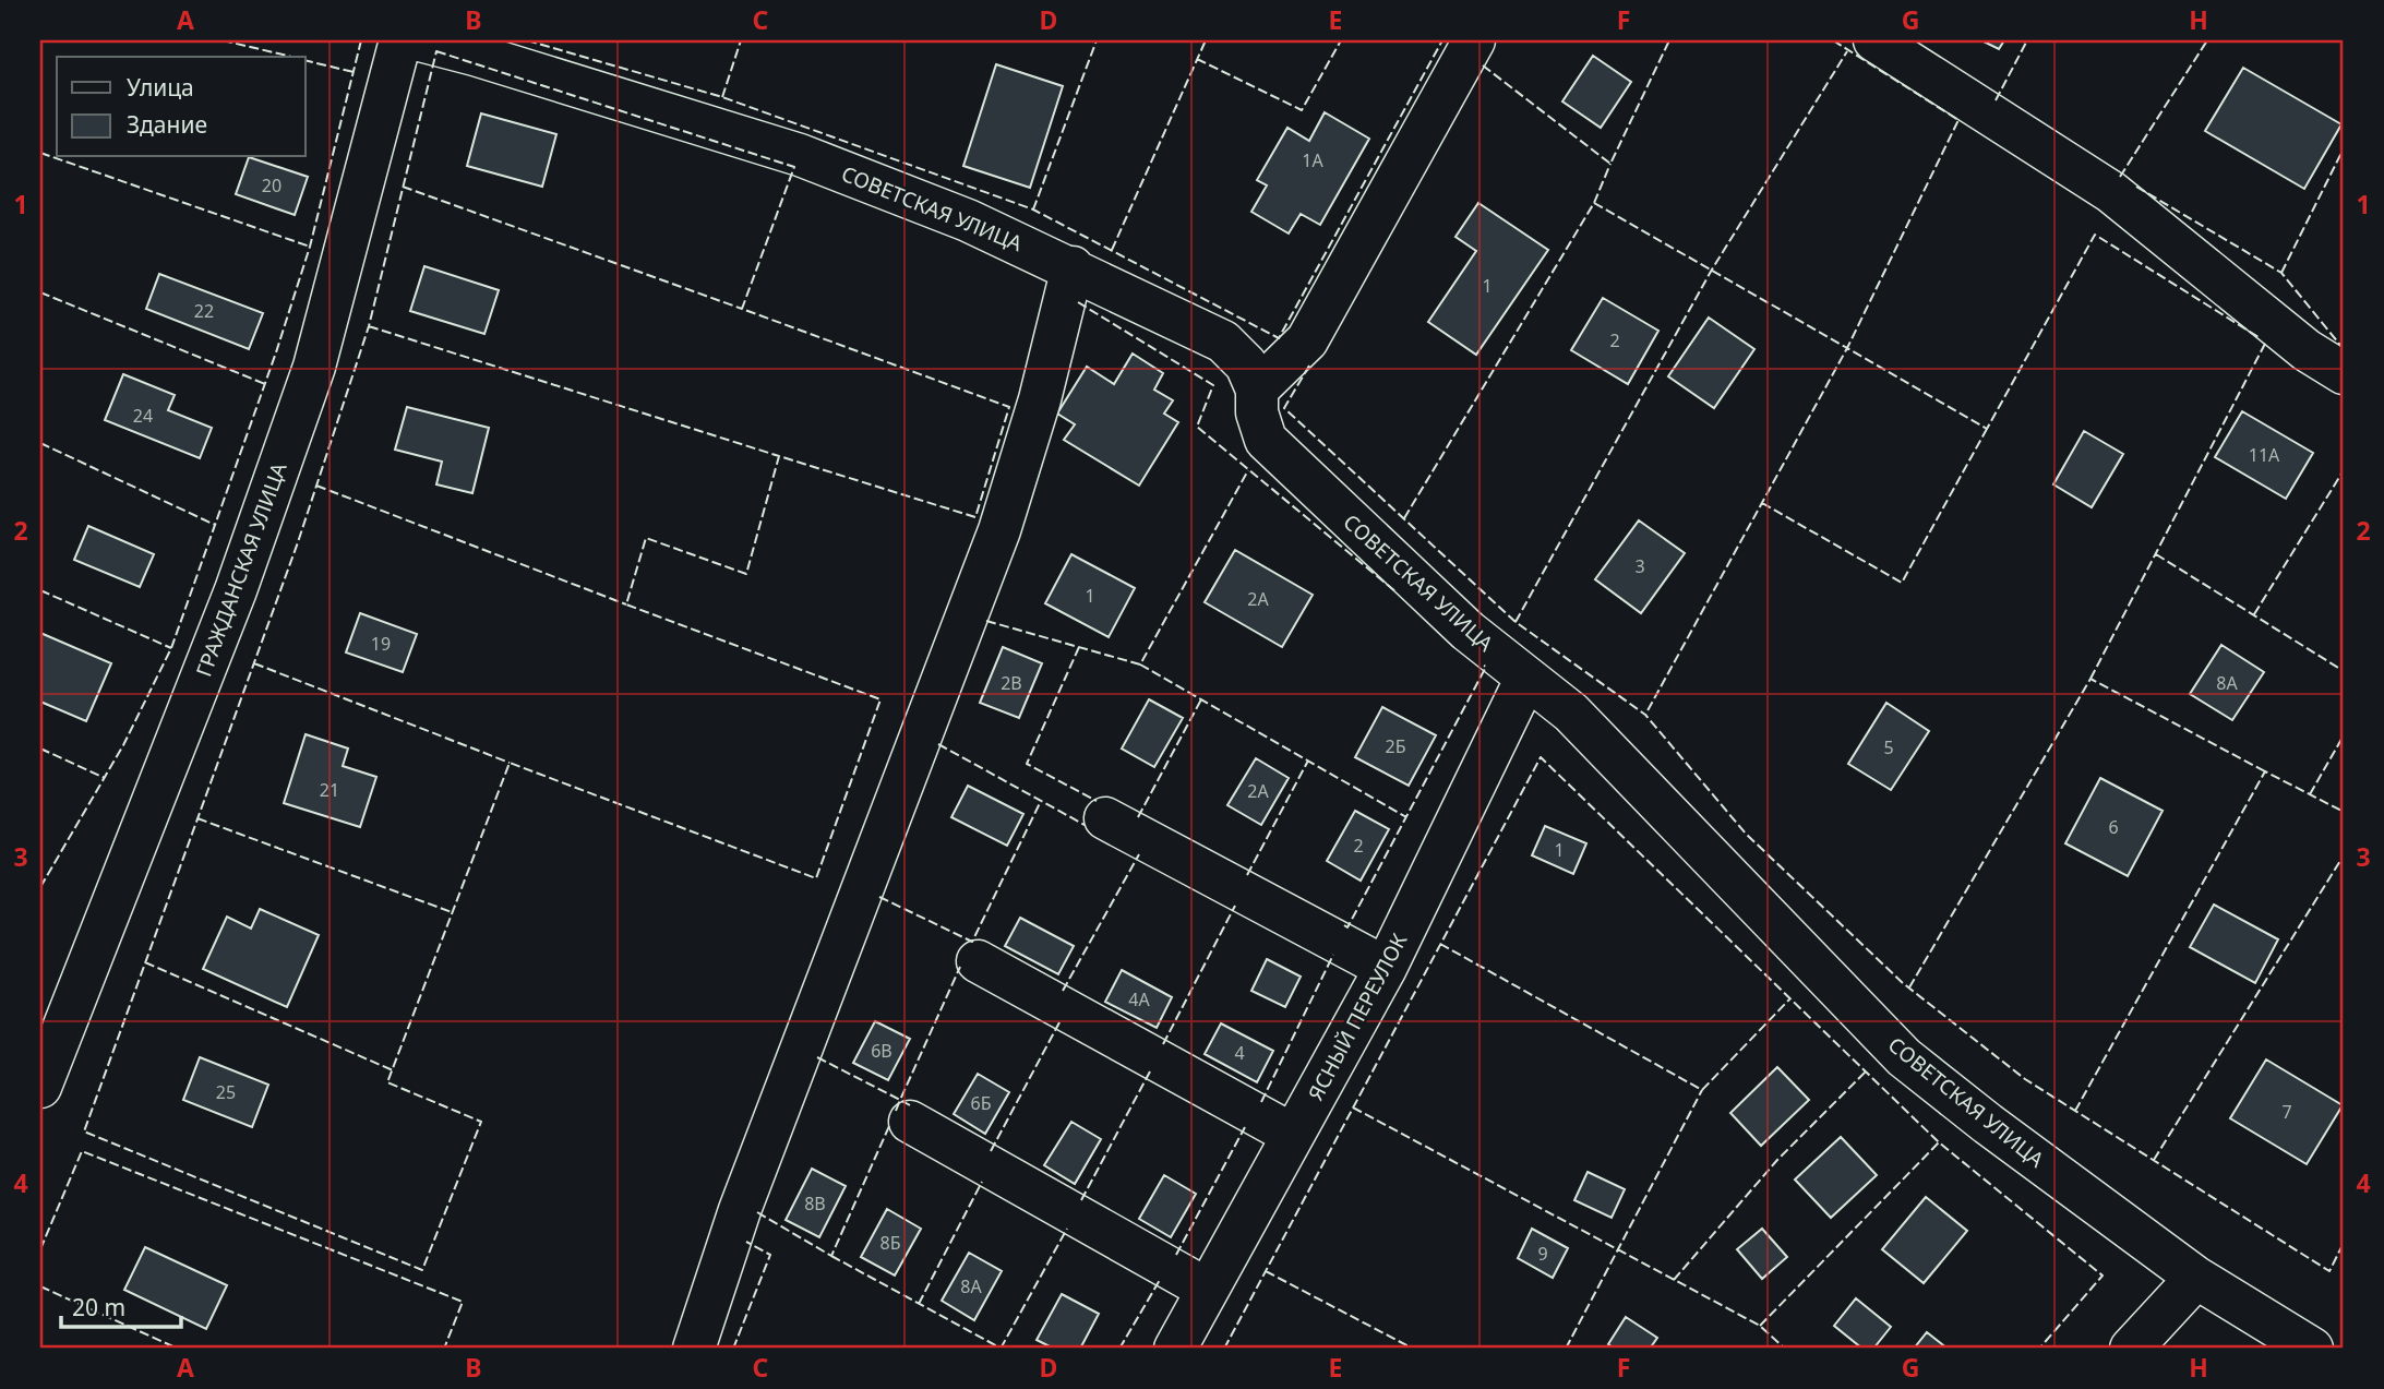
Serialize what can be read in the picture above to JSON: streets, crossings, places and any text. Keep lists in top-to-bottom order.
{
  "streets": {
    "street": ["СОВЕТСКАЯ УЛИЦА", "ГРАЖДАНСКАЯ УЛИЦА", "ЯСНЫЙ ПЕРЕУЛОК"]
  },
  "crossings": [
    ["СОВЕТСКАЯ УЛИЦА", "ЯСНЫЙ ПЕРЕУЛОК"]
  ],
  "house_numbers": [
    "1А",
    "20",
    "1",
    "22",
    "2",
    "24",
    "11А",
    "3",
    "1",
    "2А",
    "19",
    "2В",
    "8А",
    "2Б",
    "5",
    "21",
    "2А",
    "6",
    "2",
    "1",
    "4А",
    "6В",
    "4",
    "25",
    "6Б",
    "7",
    "8В",
    "8Б",
    "9",
    "8А"
  ],
  "legend": ["Улица", "Здание"],
  "scale_bar": "20 m",
  "grid": {
    "columns": [
      "A",
      "B",
      "C",
      "D",
      "E",
      "F",
      "G",
      "H"
    ],
    "rows": [
      "1",
      "2",
      "3",
      "4"
    ]
  }
}
